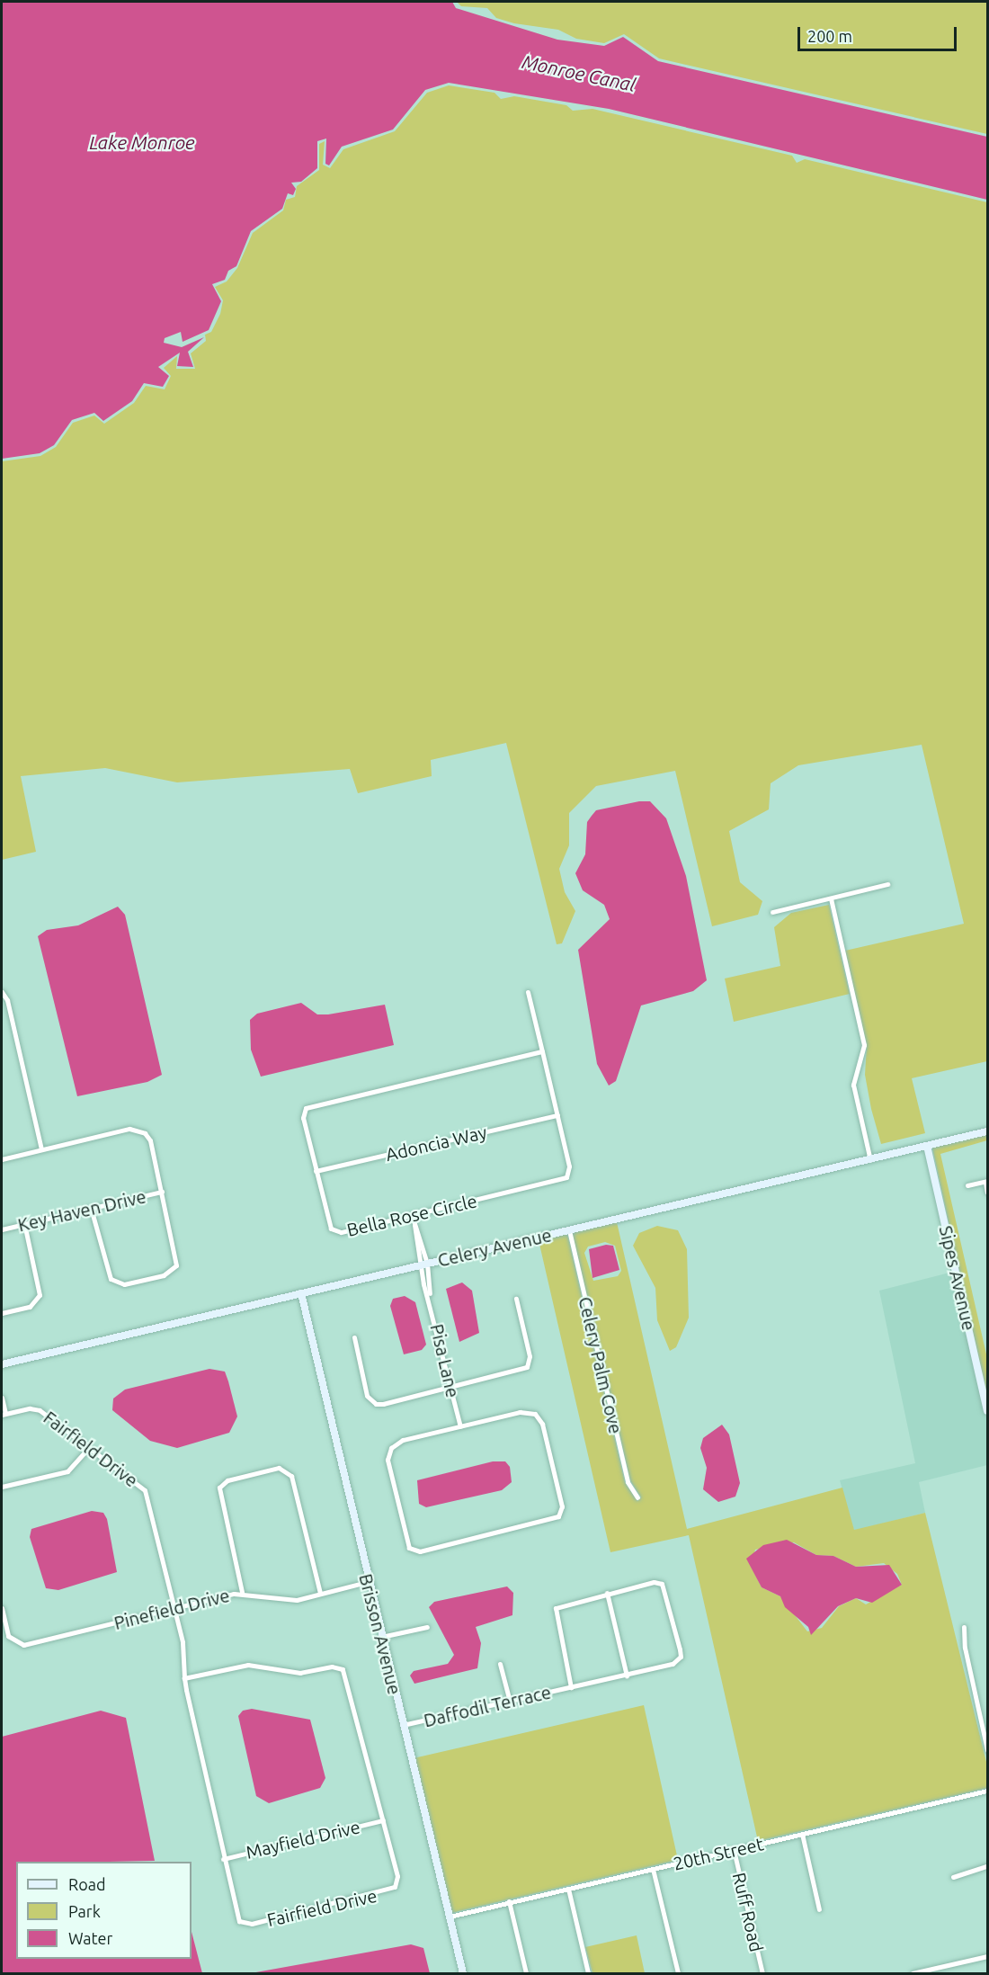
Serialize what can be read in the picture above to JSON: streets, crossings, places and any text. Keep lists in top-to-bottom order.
{
  "streets": {
    "main road": ["Celery Avenue", "Sipes Avenue", "Brisson Avenue"],
    "street": [
      "Adoncia Way",
      "Key Haven Drive",
      "Bella Rose Circle",
      "Pisa Lane",
      "Celery Palm Cove",
      "Fairfield Drive",
      "Pinefield Drive",
      "Daffodil Terrace",
      "Mayfield Drive",
      "20th Street",
      "Ruff Road"
    ]
  },
  "crossings": [
    ["Adoncia Way", "Bella Rose Circle"],
    ["Bella Rose Circle", "Pisa Lane"],
    ["Celery Avenue", "Sipes Avenue"],
    ["Celery Avenue", "Pisa Lane"],
    ["Celery Avenue", "Celery Palm Cove"],
    ["Celery Avenue", "Brisson Avenue"],
    ["Fairfield Drive", "Pinefield Drive"],
    ["Fairfield Drive", "Mayfield Drive"],
    ["Pinefield Drive", "Brisson Avenue"],
    ["Brisson Avenue", "Daffodil Terrace"],
    ["Brisson Avenue", "20th Street"],
    ["20th Street", "Ruff Road"]
  ],
  "water": ["Monroe Canal", "Lake Monroe"],
  "legend": ["Road", "Park", "Water"],
  "scale_bar": "200 m"
}
